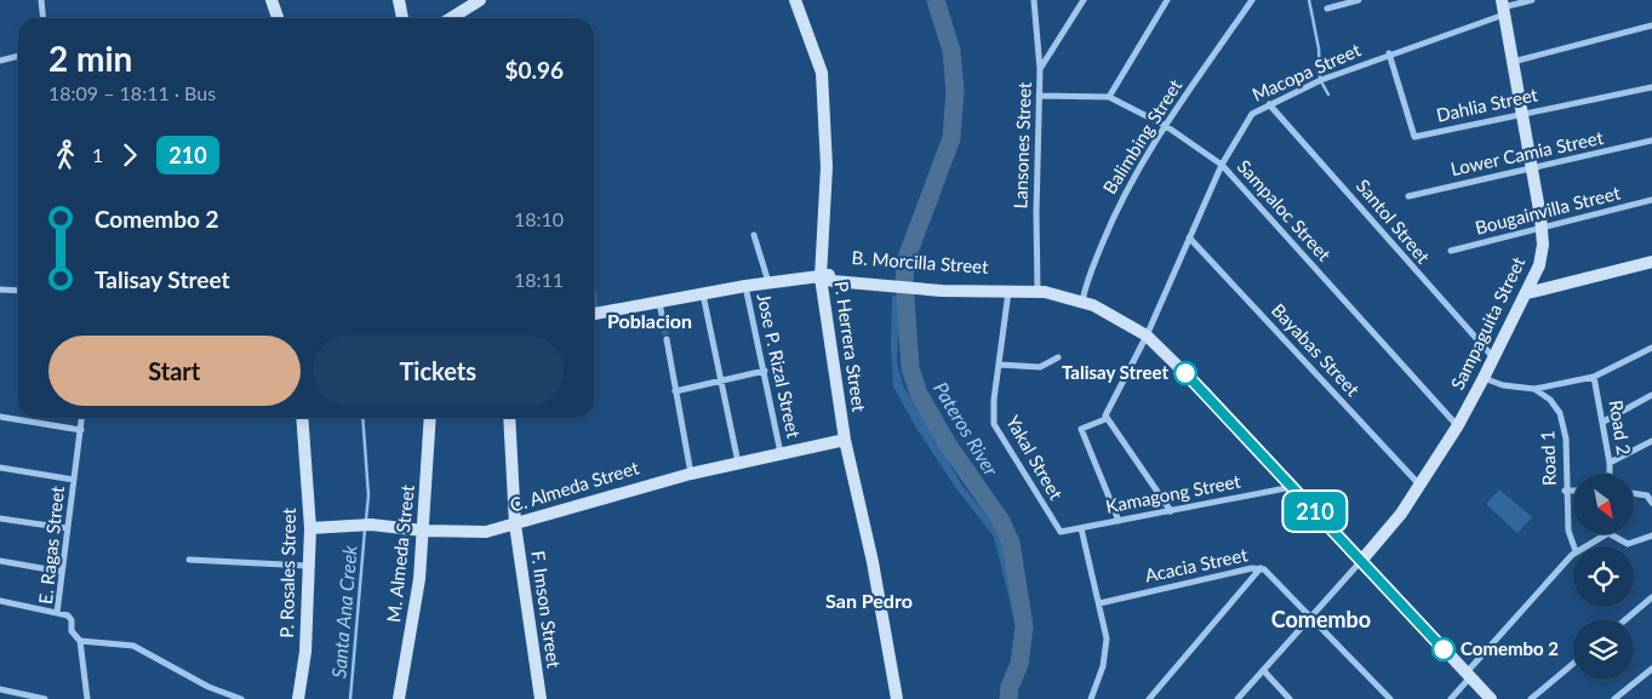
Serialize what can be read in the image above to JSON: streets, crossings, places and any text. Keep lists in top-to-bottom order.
{
  "streets": {
    "street": [
      "Macopa Street",
      "Dahlia Street",
      "Balimbing Street",
      "Lansones Street",
      "Lower Camia Street",
      "Sampaloc Street",
      "Bougainvilla Street",
      "Santol Street",
      "B. Morcilla Street",
      "Sampaguita Street",
      "P. Herrera Street",
      "Bayabas Street",
      "Jose P. Rizal Street",
      "Road 2",
      "Yakal Street",
      "Road 1",
      "C. Almeda Street",
      "Kamagong Street",
      "E. Ragas Street",
      "M. Almeda Street",
      "Acacia Street",
      "P. Rosales Street",
      "F. Imson Street"
    ]
  },
  "crossings": [
    ["Macopa Street", "Dahlia Street"],
    ["Macopa Street", "Sampaloc Street"],
    ["Macopa Street", "Santol Street"],
    ["Macopa Street", "B. Morcilla Street"],
    ["Macopa Street", "Sampaguita Street"],
    ["Macopa Street", "Bayabas Street"],
    ["Dahlia Street", "Sampaguita Street"],
    ["Balimbing Street", "Sampaloc Street"],
    ["Balimbing Street", "B. Morcilla Street"],
    ["Lansones Street", "Sampaloc Street"],
    ["Lansones Street", "B. Morcilla Street"],
    ["Lower Camia Street", "Sampaguita Street"],
    ["Sampaloc Street", "Sampaguita Street"],
    ["Bougainvilla Street", "Sampaguita Street"],
    ["Santol Street", "Sampaguita Street"],
    ["B. Morcilla Street", "Sampaguita Street"],
    ["B. Morcilla Street", "P. Herrera Street"],
    ["B. Morcilla Street", "Jose P. Rizal Street"],
    ["B. Morcilla Street", "Yakal Street"],
    ["B. Morcilla Street", "Kamagong Street"],
    ["Sampaguita Street", "Bayabas Street"],
    ["P. Herrera Street", "C. Almeda Street"],
    ["Jose P. Rizal Street", "C. Almeda Street"],
    ["Road 2", "Road 1"],
    ["Yakal Street", "Kamagong Street"],
    ["C. Almeda Street", "M. Almeda Street"],
    ["C. Almeda Street", "P. Rosales Street"],
    ["C. Almeda Street", "F. Imson Street"]
  ],
  "districts": ["Poblacion", "San Pedro", "Comembo"],
  "water": ["Pateros River", "Santa Ana Creek"],
  "places": ["Talisay Street", "Comembo 2"],
  "lines": ["bus line 210"],
  "north": "bottom right",
  "page": {
    "on_map": "210",
    "heading": ["2 min", "18:09 – 18:11 · Bus", "$0.96"],
    "legs": ["1", "210"],
    "list": [
      {
        "name": "Comembo 2",
        "value": "18:10"
      },
      {
        "name": "Talisay Street",
        "value": "18:11"
      }
    ],
    "buttons": ["Start", "Tickets"]
  }
}
